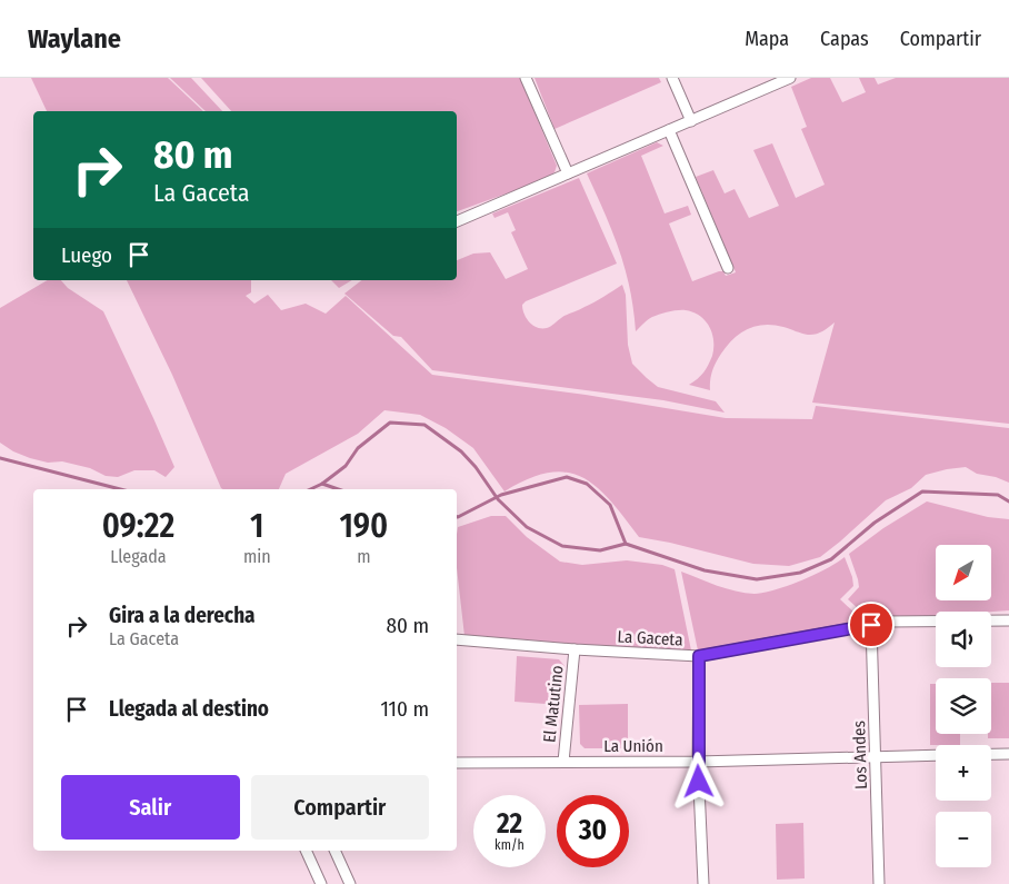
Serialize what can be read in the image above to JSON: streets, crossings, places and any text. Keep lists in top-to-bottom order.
{
  "streets": {
    "street": [
      "La Gaceta",
      "El Matutino",
      "La Unión",
      "Los Andes"
    ]
  },
  "crossings": [
    ["La Gaceta", "El Matutino"],
    ["La Gaceta", "Los Andes"],
    ["El Matutino", "La Unión"],
    ["La Unión", "Los Andes"]
  ],
  "north": "bottom left",
  "page": {
    "header": "Waylane",
    "nav": ["Mapa", "Capas", "Compartir"],
    "turn": ["80 m", "La Gaceta"],
    "then": "Luego",
    "eta": [
      "09:22",
      "Llegada",
      "1",
      "min",
      "190",
      "m"
    ],
    "map_buttons": ["+", "−"],
    "list": [
      {
        "name": "Gira a la derecha",
        "note": "La Gaceta",
        "value": "80 m"
      },
      {
        "name": "Llegada al destino",
        "value": "110 m"
      }
    ],
    "buttons": ["Salir", "Compartir"],
    "speed": "22 km/h",
    "limit": "30"
  }
}
